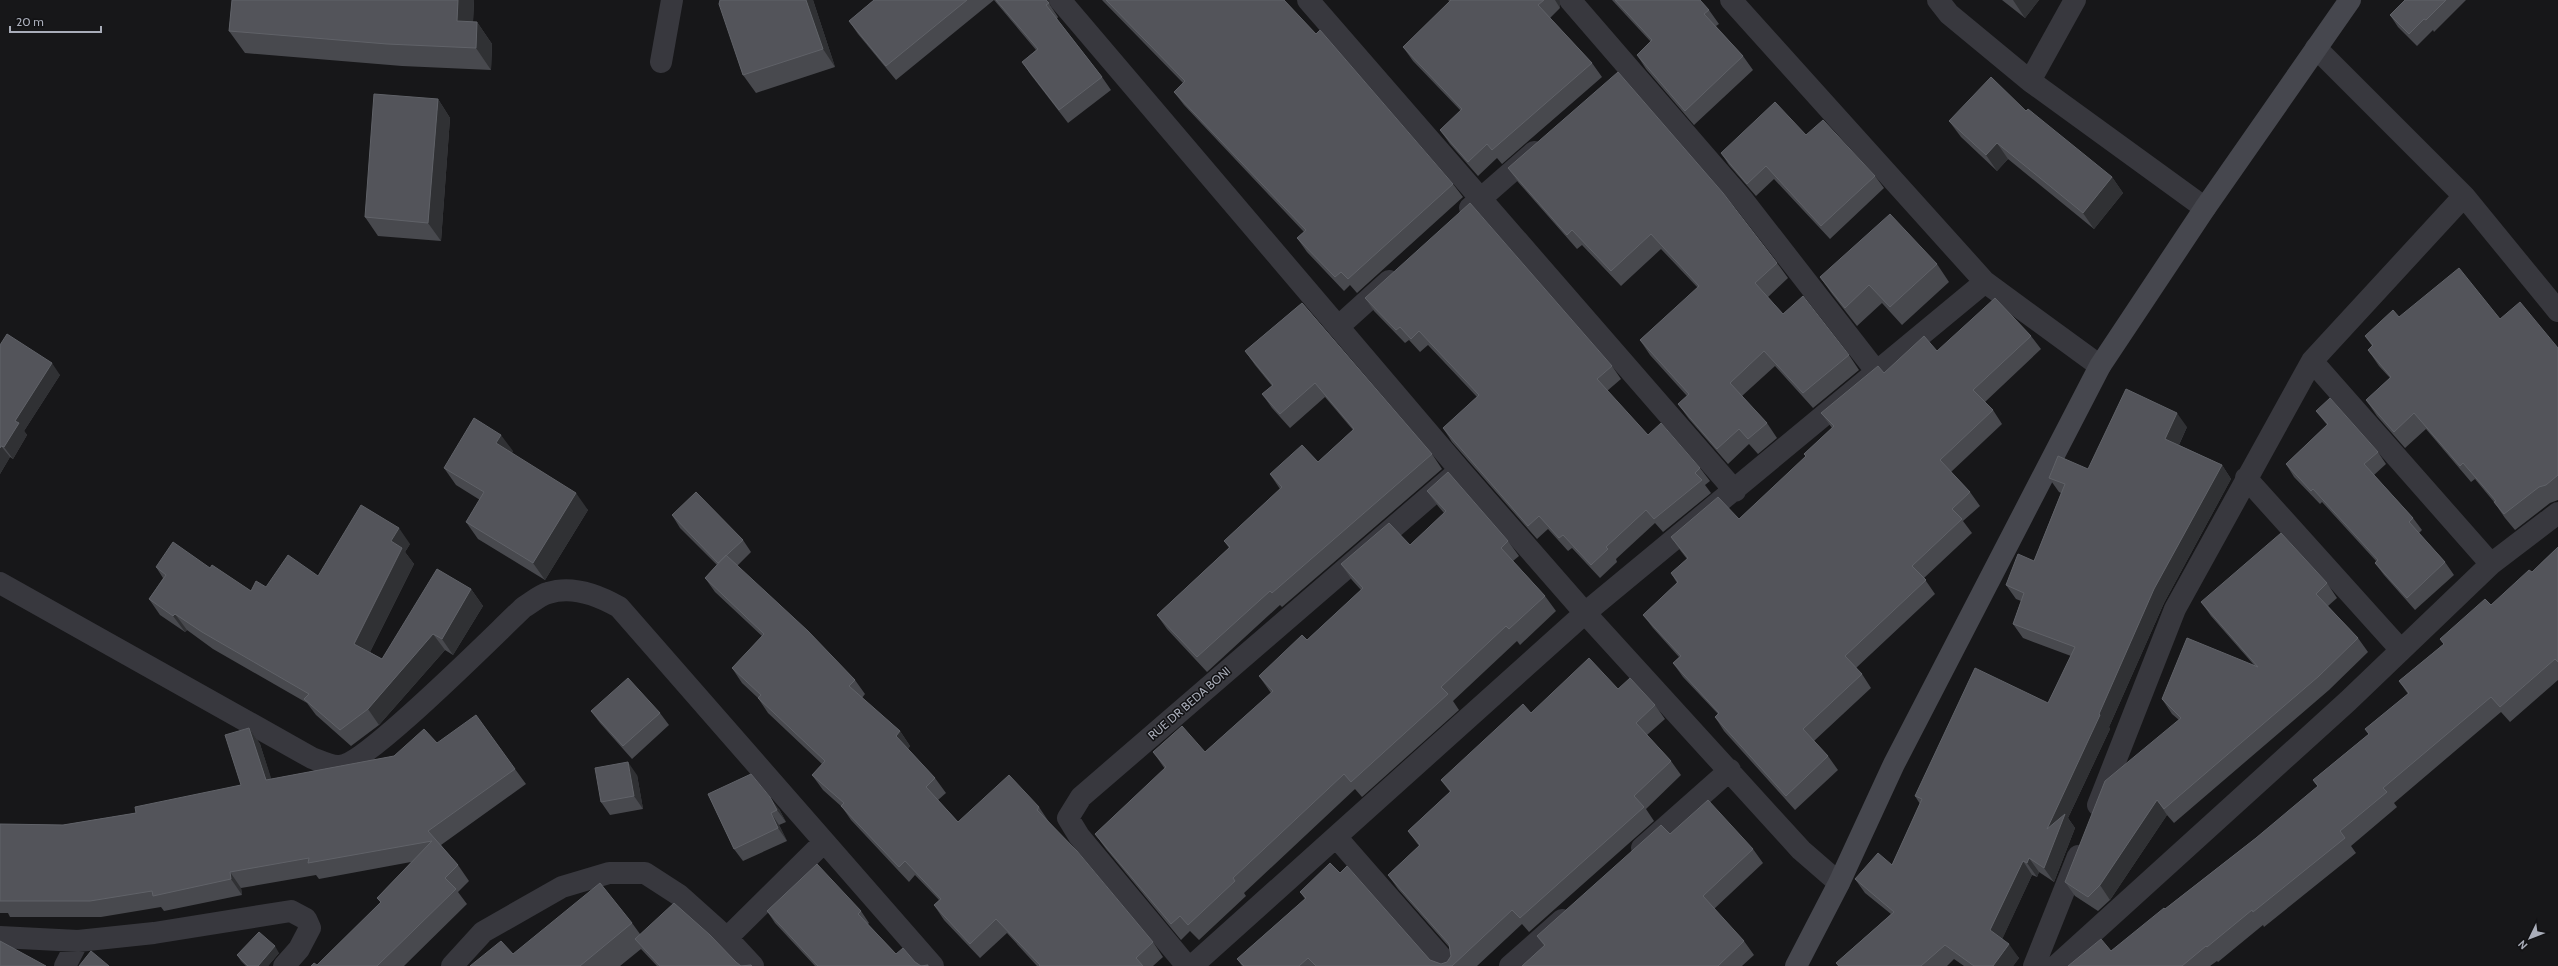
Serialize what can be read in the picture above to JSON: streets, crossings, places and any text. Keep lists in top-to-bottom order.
{
  "streets": {
    "street": ["RUE DR BEDA BONI"]
  },
  "scale_bar": "20 m",
  "north": "bottom left"
}
